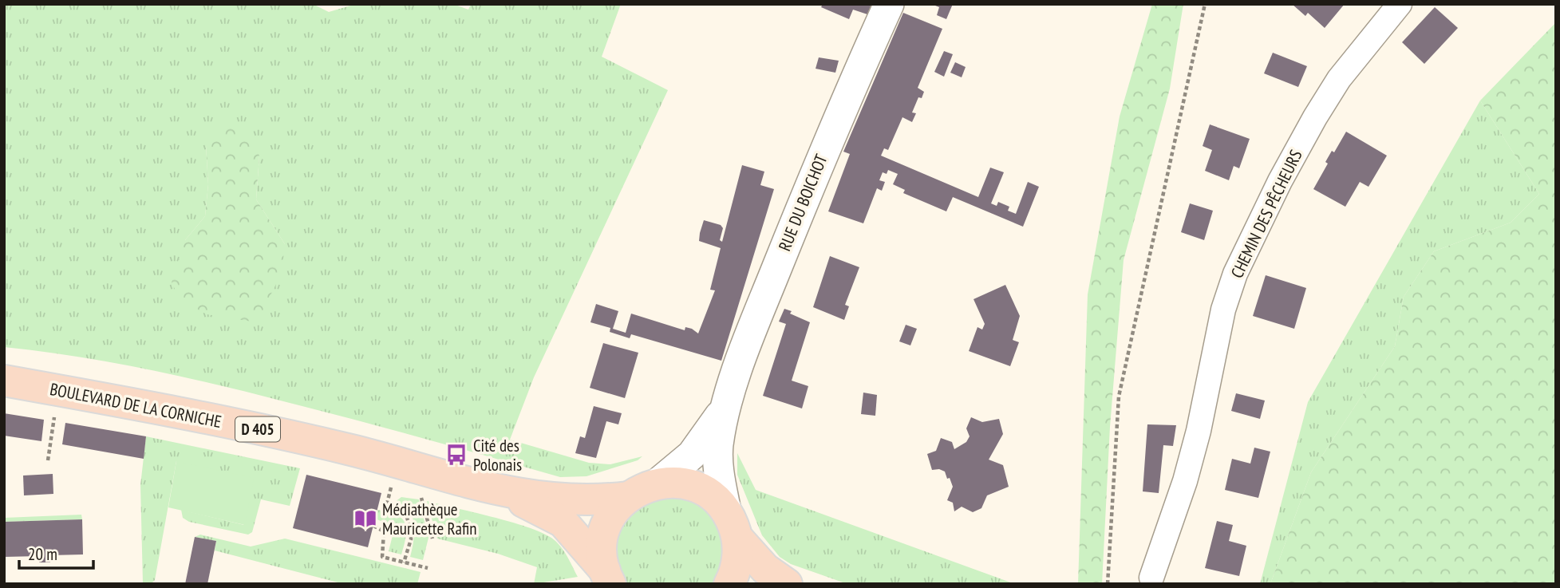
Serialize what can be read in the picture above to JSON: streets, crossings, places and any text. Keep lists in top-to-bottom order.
{
  "streets": {
    "main road": ["BOULEVARD DE LA CORNICHE", "D 405"],
    "street": ["RUE DU BOICHOT", "CHEMIN DES PÊCHEURS"]
  },
  "crossings": [
    ["BOULEVARD DE LA CORNICHE", "D 405"]
  ],
  "places": {
    "bus stop": ["Cité des Polonais"],
    "library": ["Médiathèque Mauricette Rafin"]
  },
  "scale_bar": "20 m"
}
